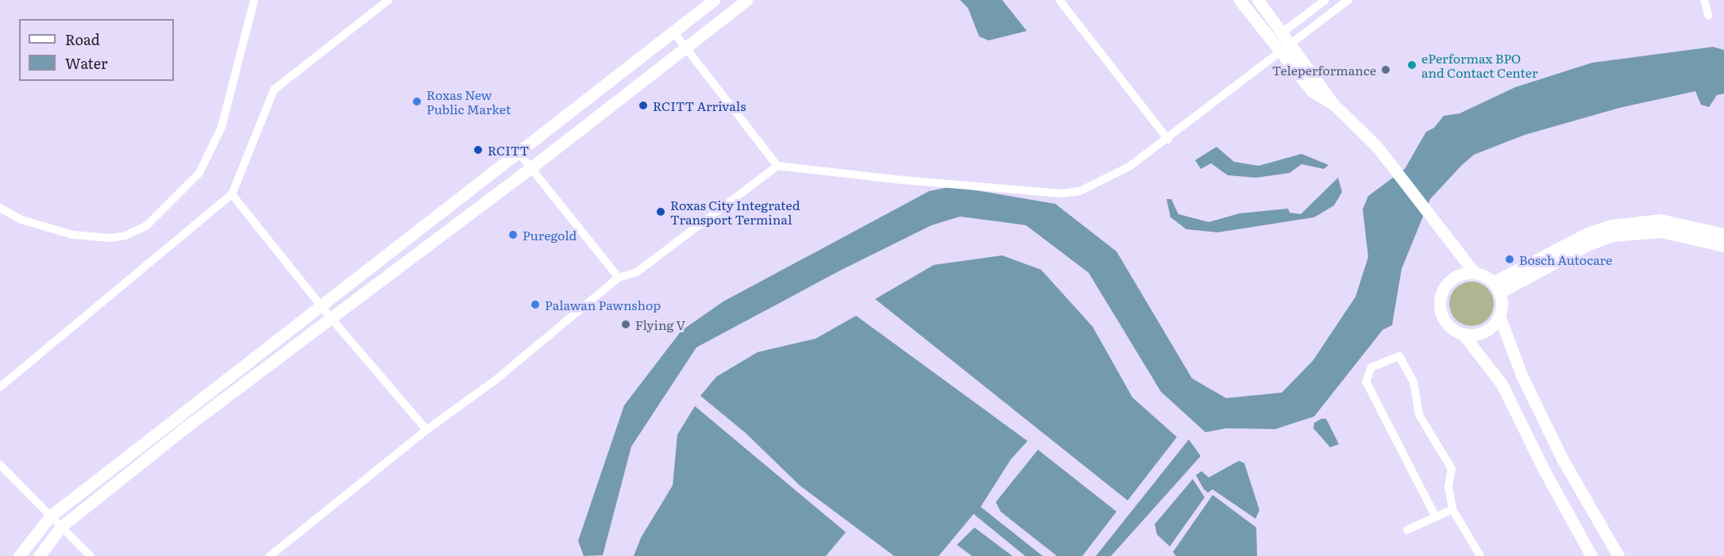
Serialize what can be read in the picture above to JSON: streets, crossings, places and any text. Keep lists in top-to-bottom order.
{
  "places": [
    "ePerformax BPO and Contact Center",
    "Teleperformance",
    "Roxas New Public Market",
    "RCITT Arrivals",
    "RCITT",
    "Roxas City Integrated Transport Terminal",
    "Puregold",
    "Bosch Autocare",
    "Palawan Pawnshop",
    "Flying V"
  ],
  "legend": ["Road", "Water"]
}
